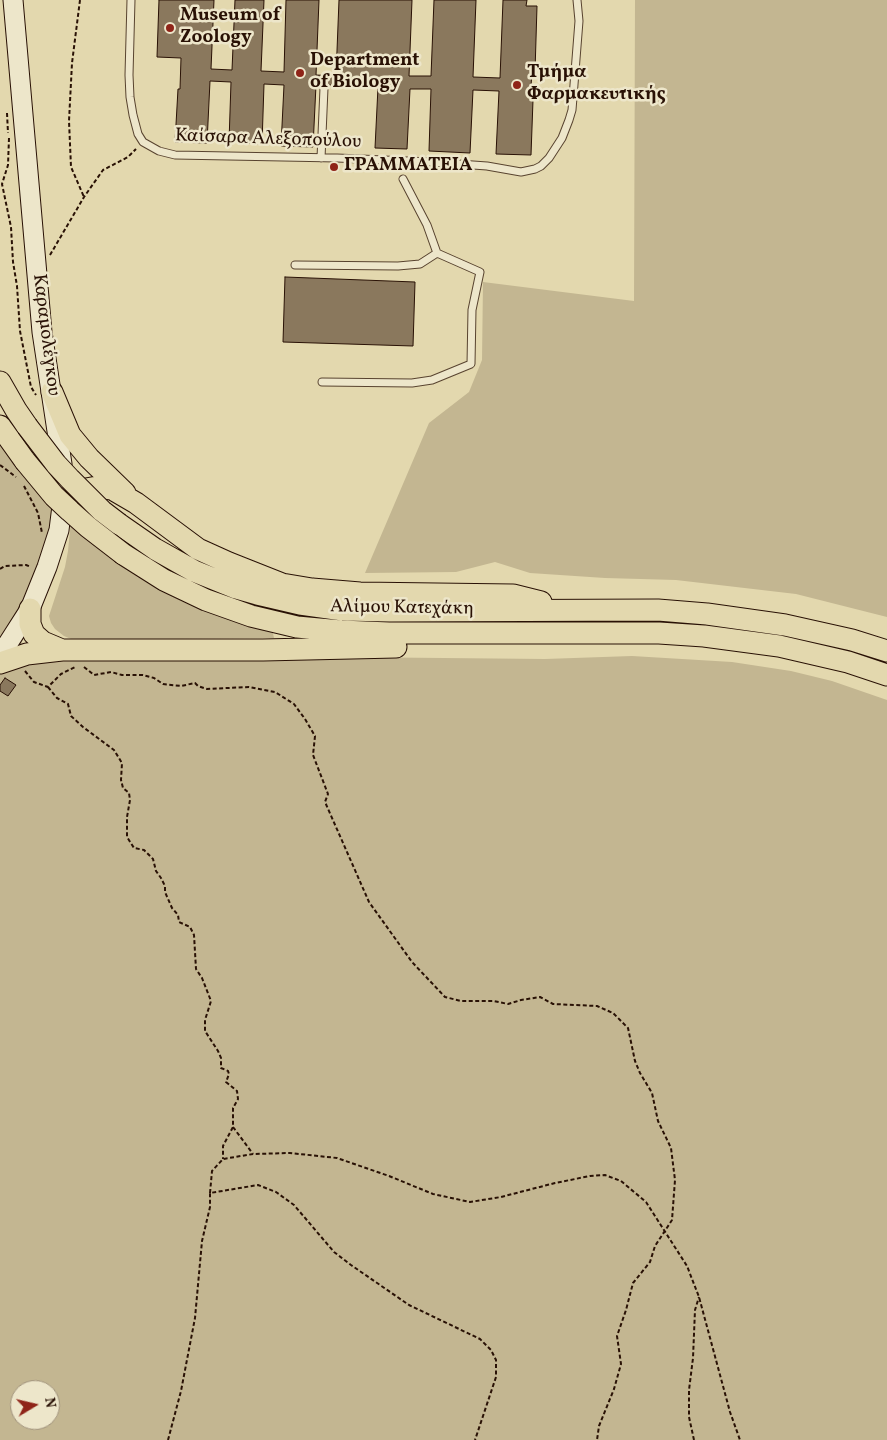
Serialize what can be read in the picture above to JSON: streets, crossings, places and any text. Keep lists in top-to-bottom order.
{
  "streets": {
    "main road": ["Καραμολέγκου", "Αλίμου Κατεχάκη"],
    "lane": ["Καίσαρα Αλεξοπούλου"]
  },
  "places": [
    "Museum of Zoology",
    "Department of Biology",
    "Τμήμα Φαρμακευτικής",
    "ΓΡΑΜΜΑΤΕΙΑ"
  ],
  "north": "right"
}
